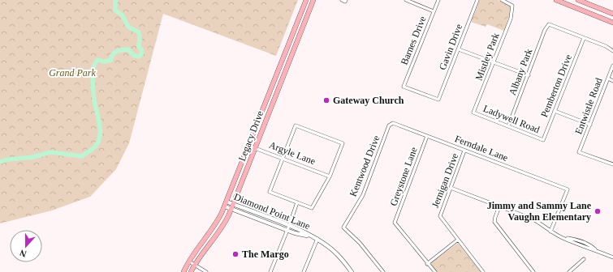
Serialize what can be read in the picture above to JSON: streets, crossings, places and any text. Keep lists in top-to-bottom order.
{
  "streets": {
    "main road": ["Legacy Drive"],
    "street": [
      "Barnes Drive",
      "Gavin Drive",
      "Mistley Park",
      "Albany Park",
      "Pemberton Drive",
      "Entwistle Road",
      "Ladywell Road",
      "Ferndale Lane",
      "Argyle Lane",
      "Kentwood Drive",
      "Greystone Lane",
      "Jernigan Drive",
      "Diamond Point Lane"
    ]
  },
  "crossings": [
    ["Barnes Drive", "Gavin Drive"],
    ["Mistley Park", "Ladywell Road"],
    ["Albany Park", "Pemberton Drive"],
    ["Albany Park", "Ladywell Road"],
    ["Pemberton Drive", "Ladywell Road"],
    ["Legacy Drive", "Argyle Lane"],
    ["Legacy Drive", "Diamond Point Lane"],
    ["Ferndale Lane", "Kentwood Drive"],
    ["Ferndale Lane", "Greystone Lane"],
    ["Ferndale Lane", "Jernigan Drive"]
  ],
  "parks": ["Grand Park"],
  "places": ["Gateway Church", "Jimmy and Sammy Lane Vaughn Elementary", "The Margo"],
  "north": "bottom"
}
